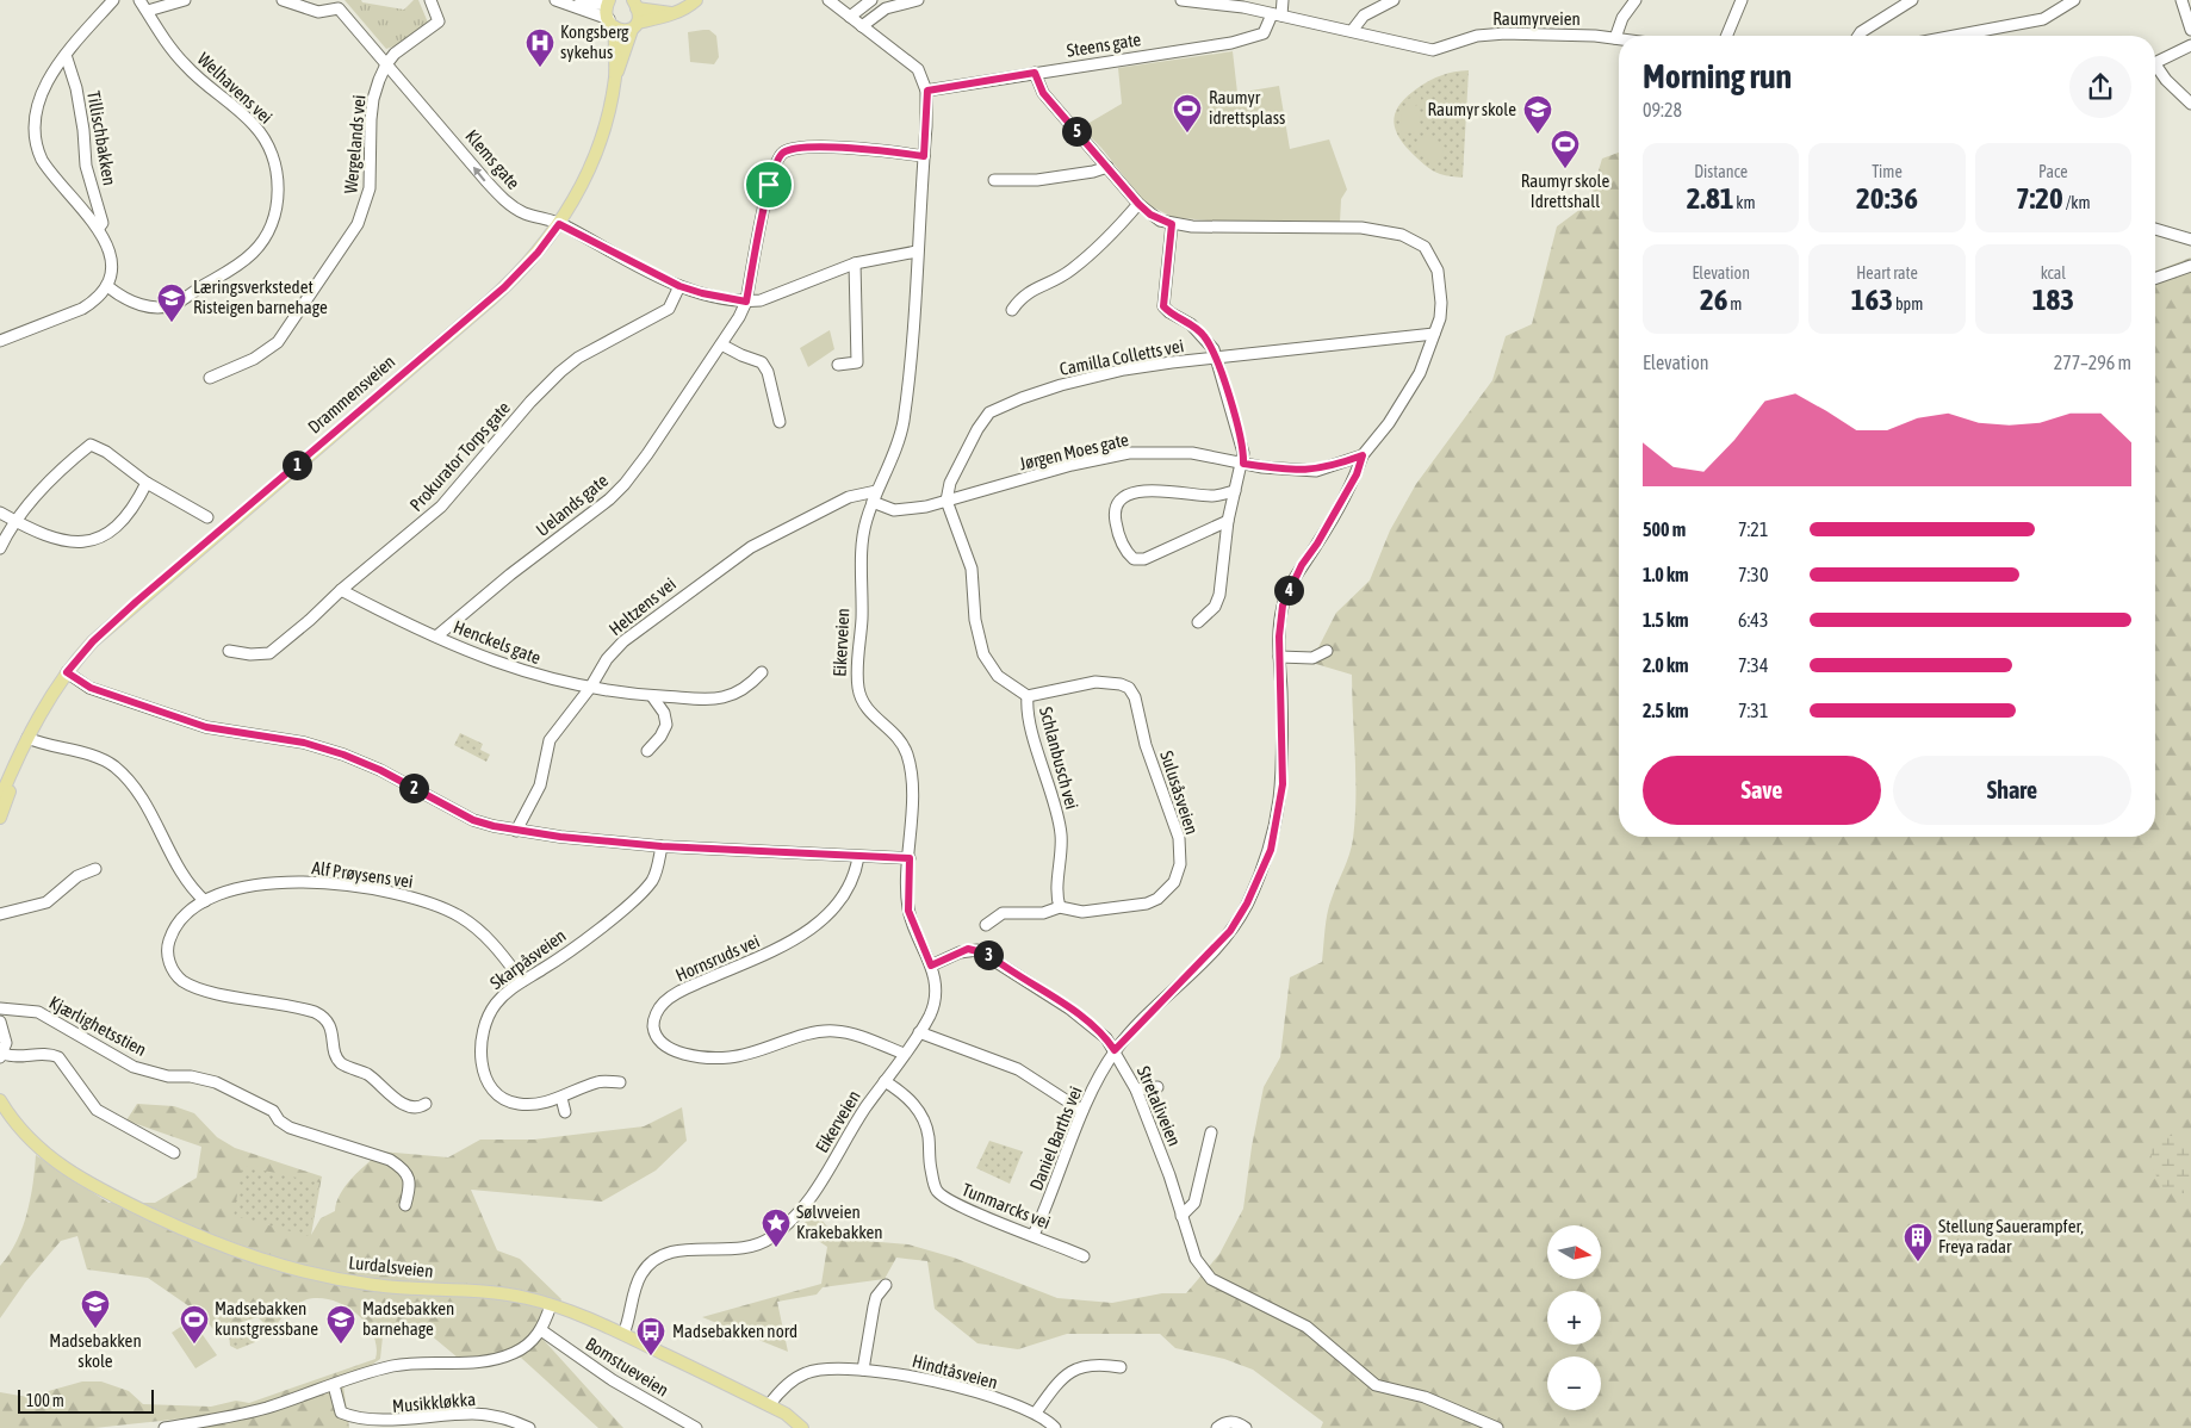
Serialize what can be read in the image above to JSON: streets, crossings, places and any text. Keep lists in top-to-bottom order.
{
  "streets": {
    "main road": ["Drammensveien", "Lurdalsveien"],
    "street": [
      "Raumyrveien",
      "Steens gate",
      "Welhavens vei",
      "Tillischbakken",
      "Wergelands vei",
      "Klems gate",
      "Camilla Colletts vei",
      "Jørgen Moes gate",
      "Prokurator Torps gate",
      "Uelands gate",
      "Heltzens vei",
      "Henckels gate",
      "Eikerveien",
      "Schlanbusch vei",
      "Sulusåsveien",
      "Alf Prøysens vei",
      "Hornsruds vei",
      "Skarpåsveien",
      "Kjærlighetsstien",
      "Stretaliveien",
      "Daniel Barths vei",
      "Tunmarcks vei",
      "Bomstueveien",
      "Hindtåsveien",
      "Musikkløkka"
    ]
  },
  "crossings": [
    ["Raumyrveien", "Steens gate"],
    ["Steens gate", "Eikerveien"],
    ["Wergelands vei", "Klems gate"],
    ["Klems gate", "Drammensveien"],
    ["Klems gate", "Prokurator Torps gate"],
    ["Klems gate", "Uelands gate"],
    ["Klems gate", "Eikerveien"],
    ["Camilla Colletts vei", "Jørgen Moes gate"],
    ["Camilla Colletts vei", "Schlanbusch vei"],
    ["Jørgen Moes gate", "Heltzens vei"],
    ["Jørgen Moes gate", "Eikerveien"],
    ["Jørgen Moes gate", "Schlanbusch vei"],
    ["Jørgen Moes gate", "Daniel Barths vei"],
    ["Prokurator Torps gate", "Henckels gate"],
    ["Uelands gate", "Henckels gate"],
    ["Uelands gate", "Eikerveien"],
    ["Heltzens vei", "Henckels gate"],
    ["Heltzens vei", "Eikerveien"],
    ["Eikerveien", "Hornsruds vei"],
    ["Eikerveien", "Stretaliveien"],
    ["Eikerveien", "Tunmarcks vei"],
    ["Eikerveien", "Lurdalsveien"],
    ["Schlanbusch vei", "Sulusåsveien"],
    ["Alf Prøysens vei", "Skarpåsveien"],
    ["Stretaliveien", "Daniel Barths vei"],
    ["Daniel Barths vei", "Tunmarcks vei"],
    ["Lurdalsveien", "Hindtåsveien"]
  ],
  "places": {
    "hospital": ["Kongsberg sykehus"],
    "sports": ["Raumyr idrettsplass", "Raumyr skole Idrettshall", "Madsebakken kunstgressbane"],
    "school or university": [
      "Raumyr skole",
      "Læringsverkstedet Risteigen barnehage",
      "Madsebakken skole",
      "Madsebakken barnehage"
    ],
    "place": ["Sølvveien Krakebakken"],
    "building": ["Stellung Sauerampfer, Freya radar"],
    "bus stop": ["Madsebakken nord"]
  },
  "scale_bar": "100 m",
  "north": "right",
  "page": {
    "heading": ["Morning run", "09:28"],
    "pins": [
      "5",
      "1",
      "4",
      "2",
      "3"
    ],
    "stats": [
      ["Distance", "2.81 km"],
      ["Time", "20:36"],
      ["Pace", "7:20 /km"],
      ["Elevation", "26 m"],
      ["Heart rate", "163 bpm"],
      ["kcal", "183"]
    ],
    "chart": ["Elevation", "277–296 m"],
    "list": [
      {
        "name": "500 m",
        "note": "7:21"
      },
      {
        "name": "1.0 km",
        "note": "7:30"
      },
      {
        "name": "1.5 km",
        "note": "6:43"
      },
      {
        "name": "2.0 km",
        "note": "7:34"
      },
      {
        "name": "2.5 km",
        "note": "7:31"
      }
    ],
    "buttons": ["Save", "Share"],
    "map_buttons": ["+", "−"],
    "scale": "100 m"
  }
}
